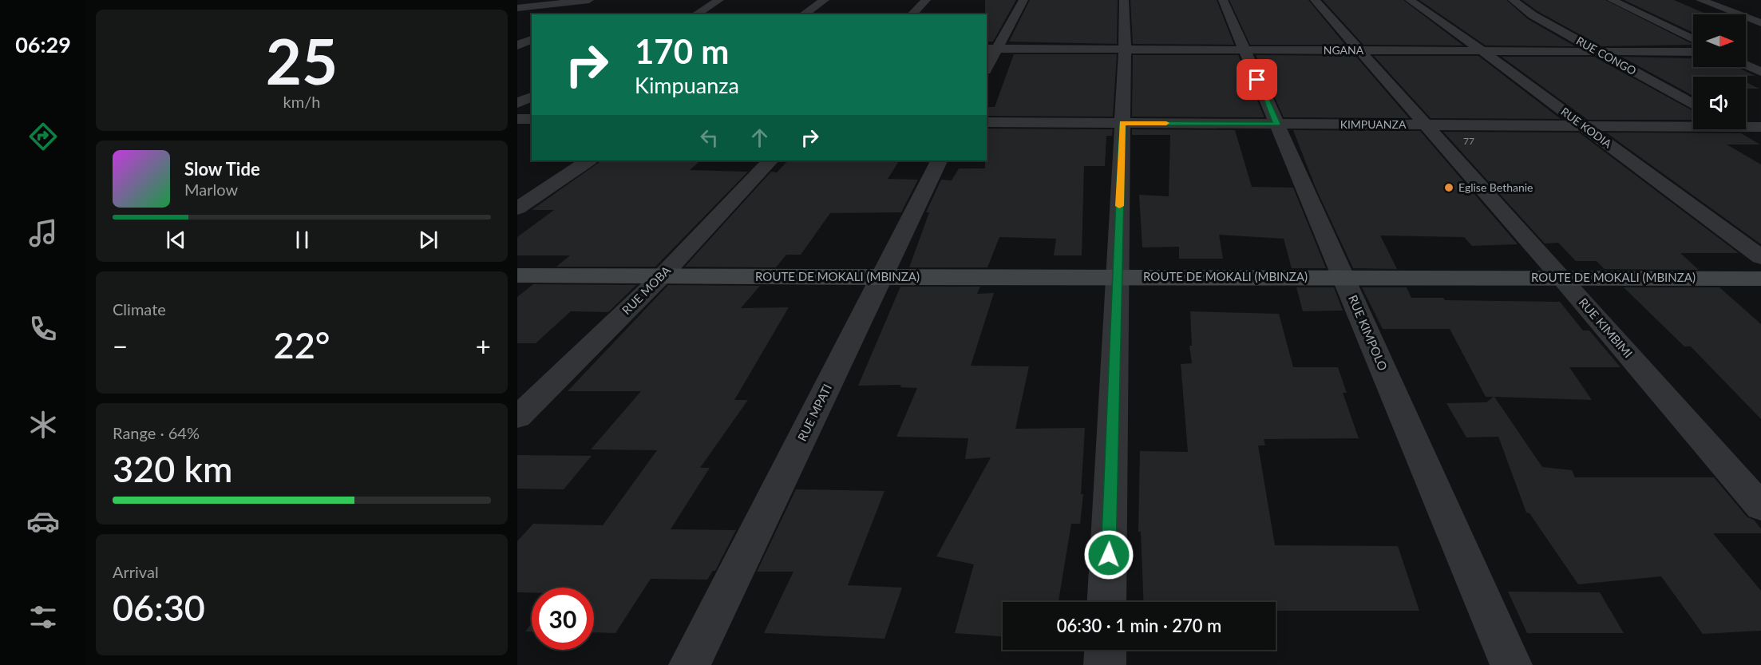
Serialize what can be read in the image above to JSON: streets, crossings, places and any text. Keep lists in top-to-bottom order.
{
  "streets": {
    "street": [
      "NGANA",
      "RUE CONGO",
      "KIMPUANZA",
      "RUE KODIA",
      "ROUTE DE MOKALI (MBINZA)",
      "RUE MOBA",
      "RUE KIMBIMI",
      "RUE KIMPOLO",
      "RUE MPATI"
    ]
  },
  "crossings": [
    ["NGANA", "RUE CONGO"],
    ["NGANA", "RUE KODIA"],
    ["NGANA", "RUE KIMBIMI"],
    ["NGANA", "RUE KIMPOLO"],
    ["KIMPUANZA", "RUE KODIA"],
    ["KIMPUANZA", "RUE KIMBIMI"],
    ["KIMPUANZA", "RUE KIMPOLO"],
    ["ROUTE DE MOKALI (MBINZA)", "RUE MOBA"],
    ["ROUTE DE MOKALI (MBINZA)", "RUE KIMBIMI"],
    ["ROUTE DE MOKALI (MBINZA)", "RUE KIMPOLO"],
    ["ROUTE DE MOKALI (MBINZA)", "RUE MPATI"]
  ],
  "places": ["Eglise Bethanie"],
  "house_numbers": ["77"],
  "north": "right",
  "page": {
    "tabs": "06:29",
    "tile": [
      ["25", "km/h"],
      "Climate",
      ["Range · 64%", "320 km"],
      ["Arrival", "06:30"]
    ],
    "turn": ["170 m", "Kimpuanza"],
    "song": ["Slow Tide", "Marlow"],
    "heat": ["−", "22°", "+"],
    "limit": "30",
    "trip": "06:30 · 1 min · 270 m"
  }
}
